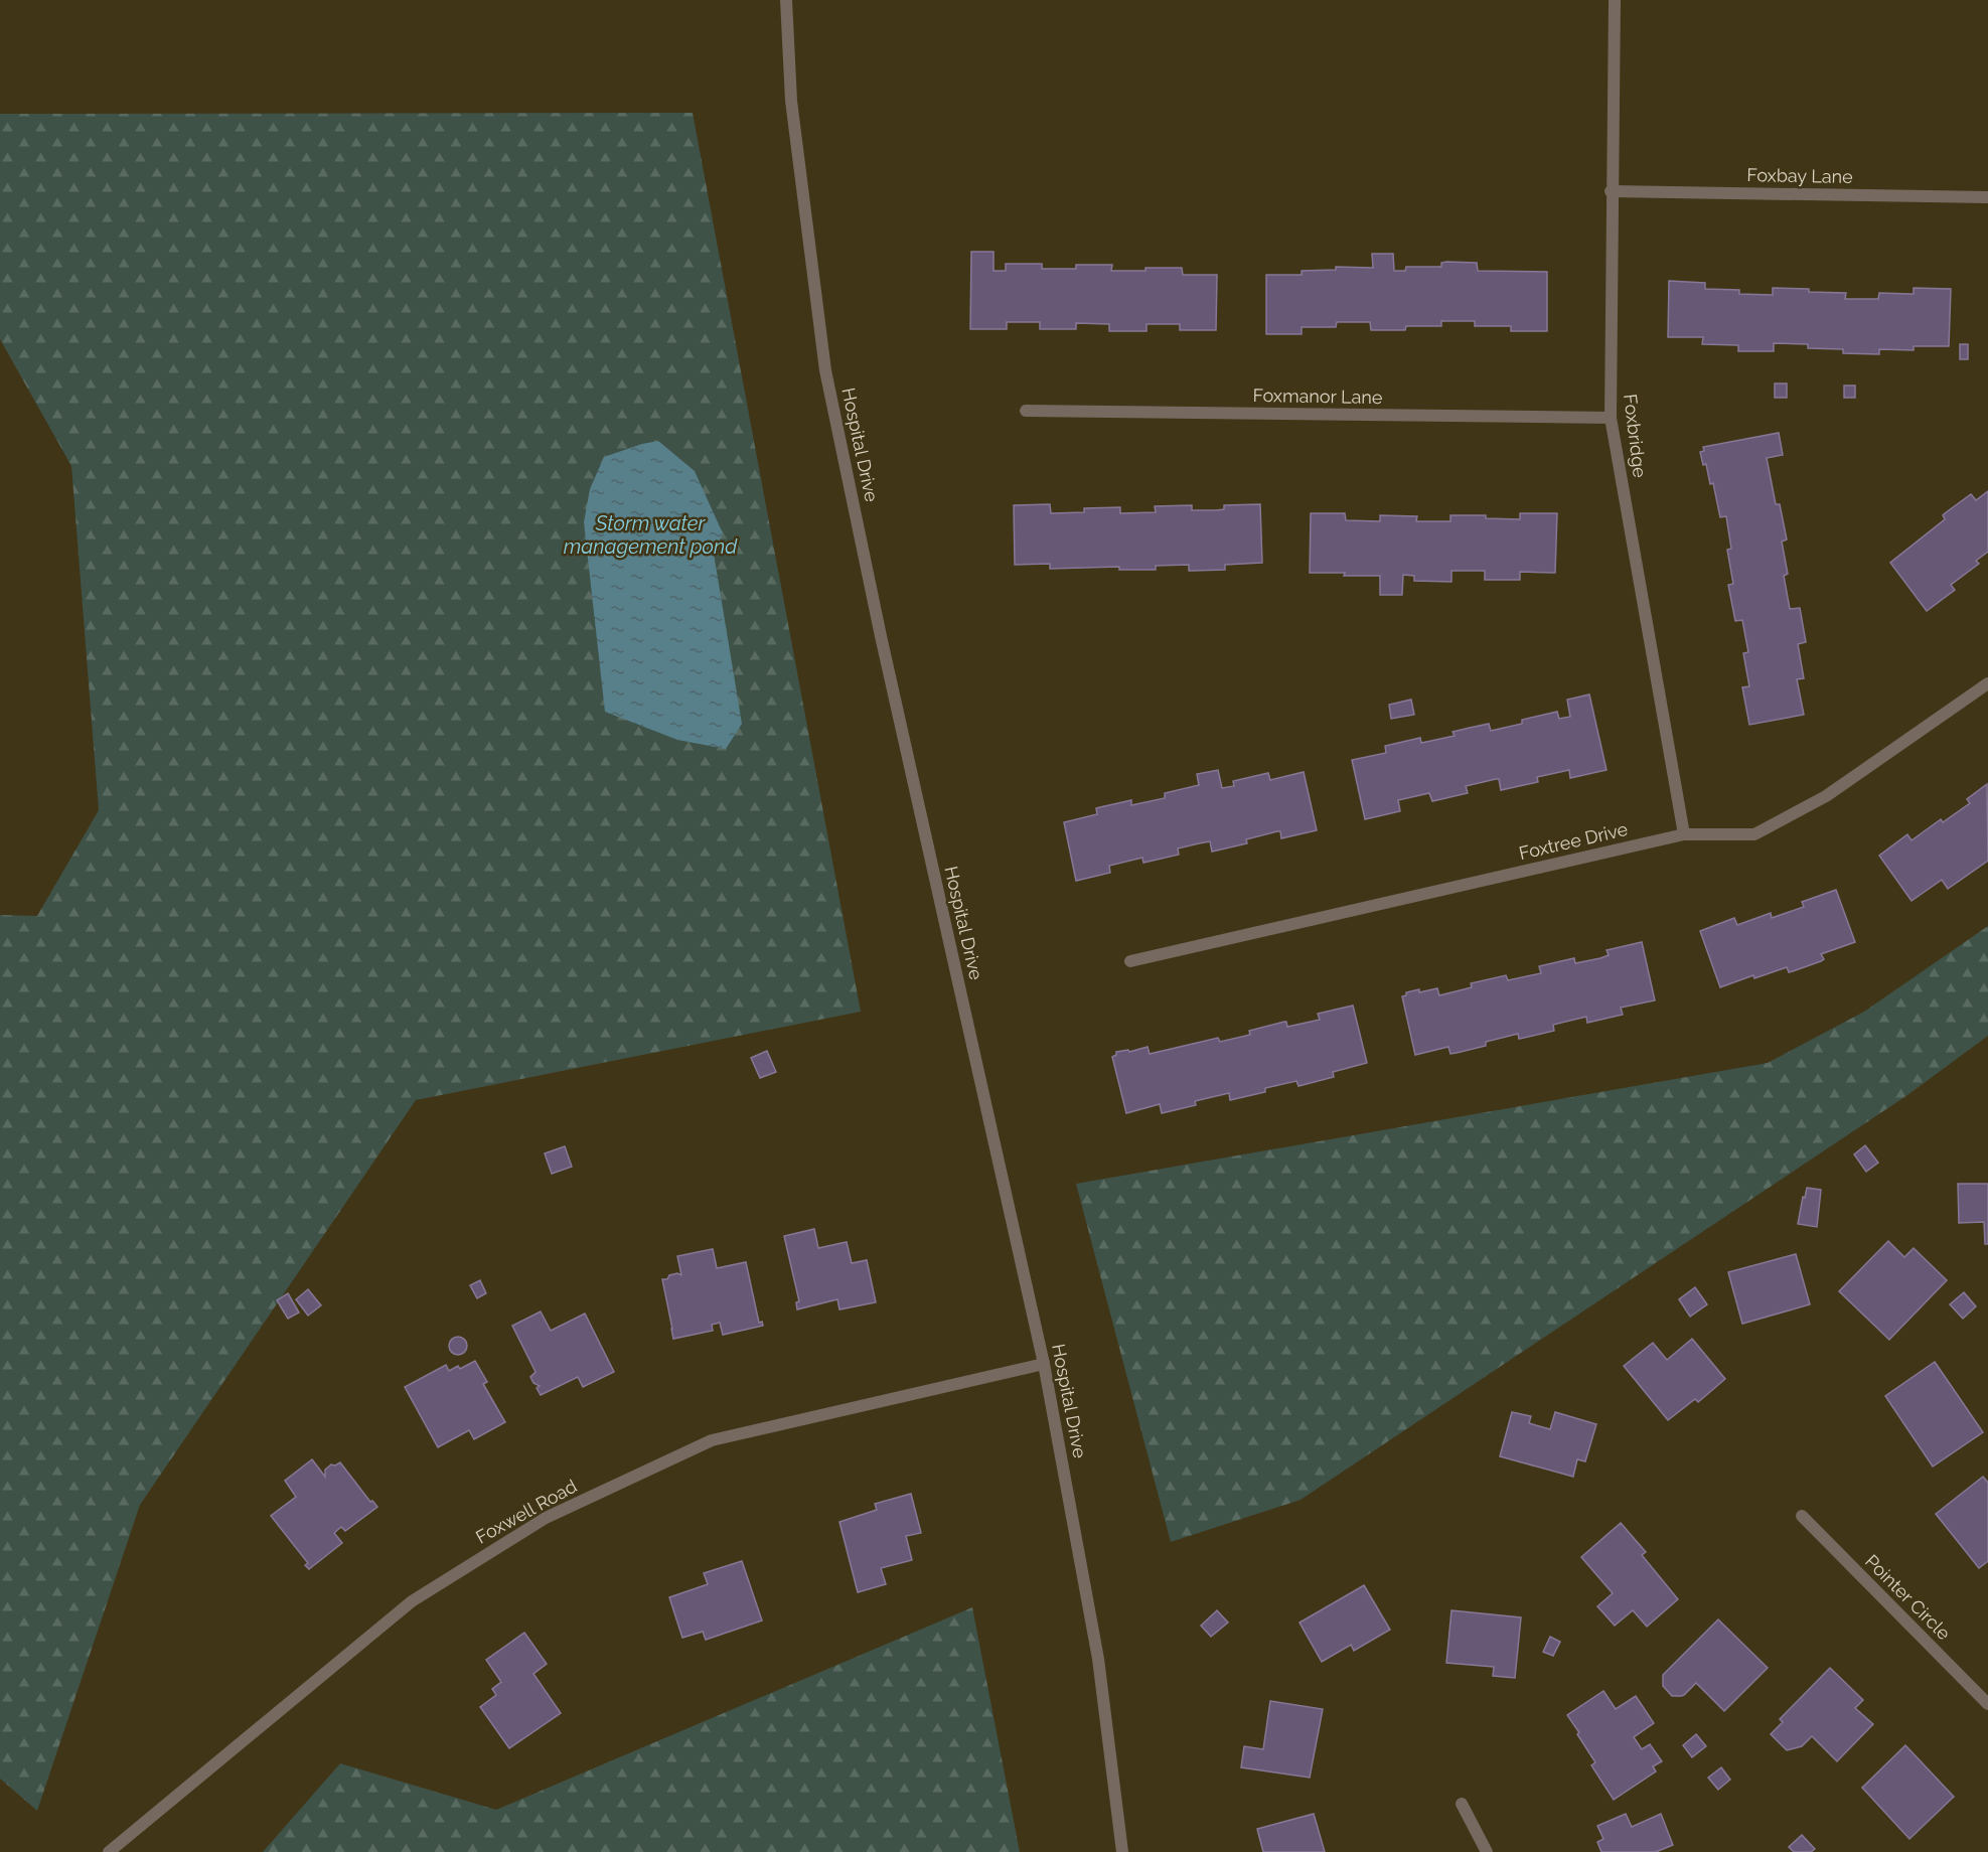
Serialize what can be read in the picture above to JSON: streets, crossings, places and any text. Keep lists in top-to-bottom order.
{
  "streets": {
    "street": [
      "Foxbay Lane",
      "Foxmanor Lane",
      "Foxbridge",
      "Hospital Drive",
      "Foxtree Drive",
      "Foxwell Road",
      "Pointer Circle"
    ]
  },
  "crossings": [
    ["Foxbay Lane", "Foxbridge"],
    ["Foxmanor Lane", "Foxbridge"],
    ["Foxbridge", "Foxtree Drive"],
    ["Hospital Drive", "Foxwell Road"]
  ],
  "water": ["Storm water management pond"]
}
